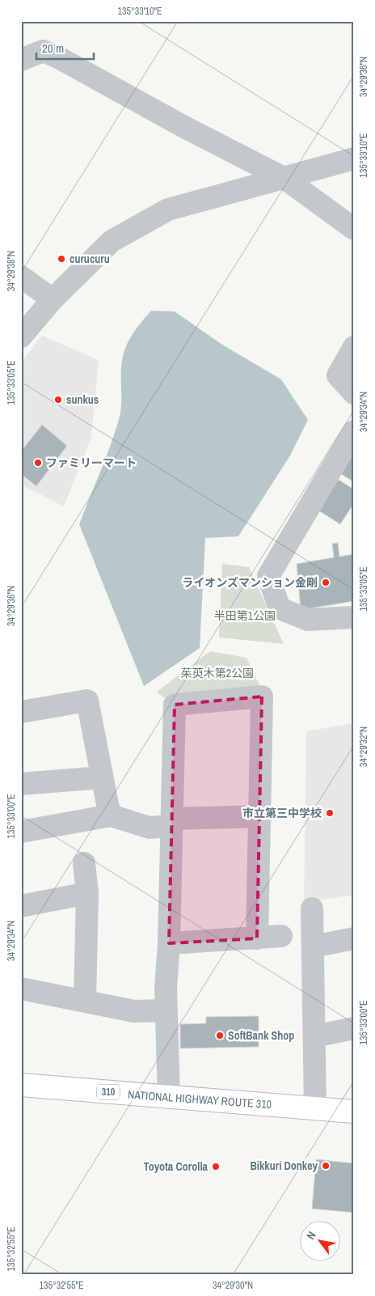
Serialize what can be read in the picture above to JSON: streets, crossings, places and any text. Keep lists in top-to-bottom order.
{
  "streets": {
    "highway": ["310", "NATIONAL HIGHWAY ROUTE 310"]
  },
  "parks": ["半田第1公園", "茱萸木第2公園"],
  "places": [
    "curucuru",
    "sunkus",
    "ファミリーマート",
    "ライオンズマンション金剛",
    "市立第三中学校",
    "SoftBank Shop",
    "Bikkuri Donkey",
    "Toyota Corolla"
  ],
  "scale_bar": "20 m",
  "north": "top left",
  "coordinates": [
    "135°33'10\"E",
    "34°29'36\"N",
    "34°29'38\"N",
    "135°33'05\"E",
    "34°29'34\"N",
    "34°29'32\"N",
    "135°33'00\"E",
    "135°32'55\"E",
    "34°29'30\"N"
  ]
}
